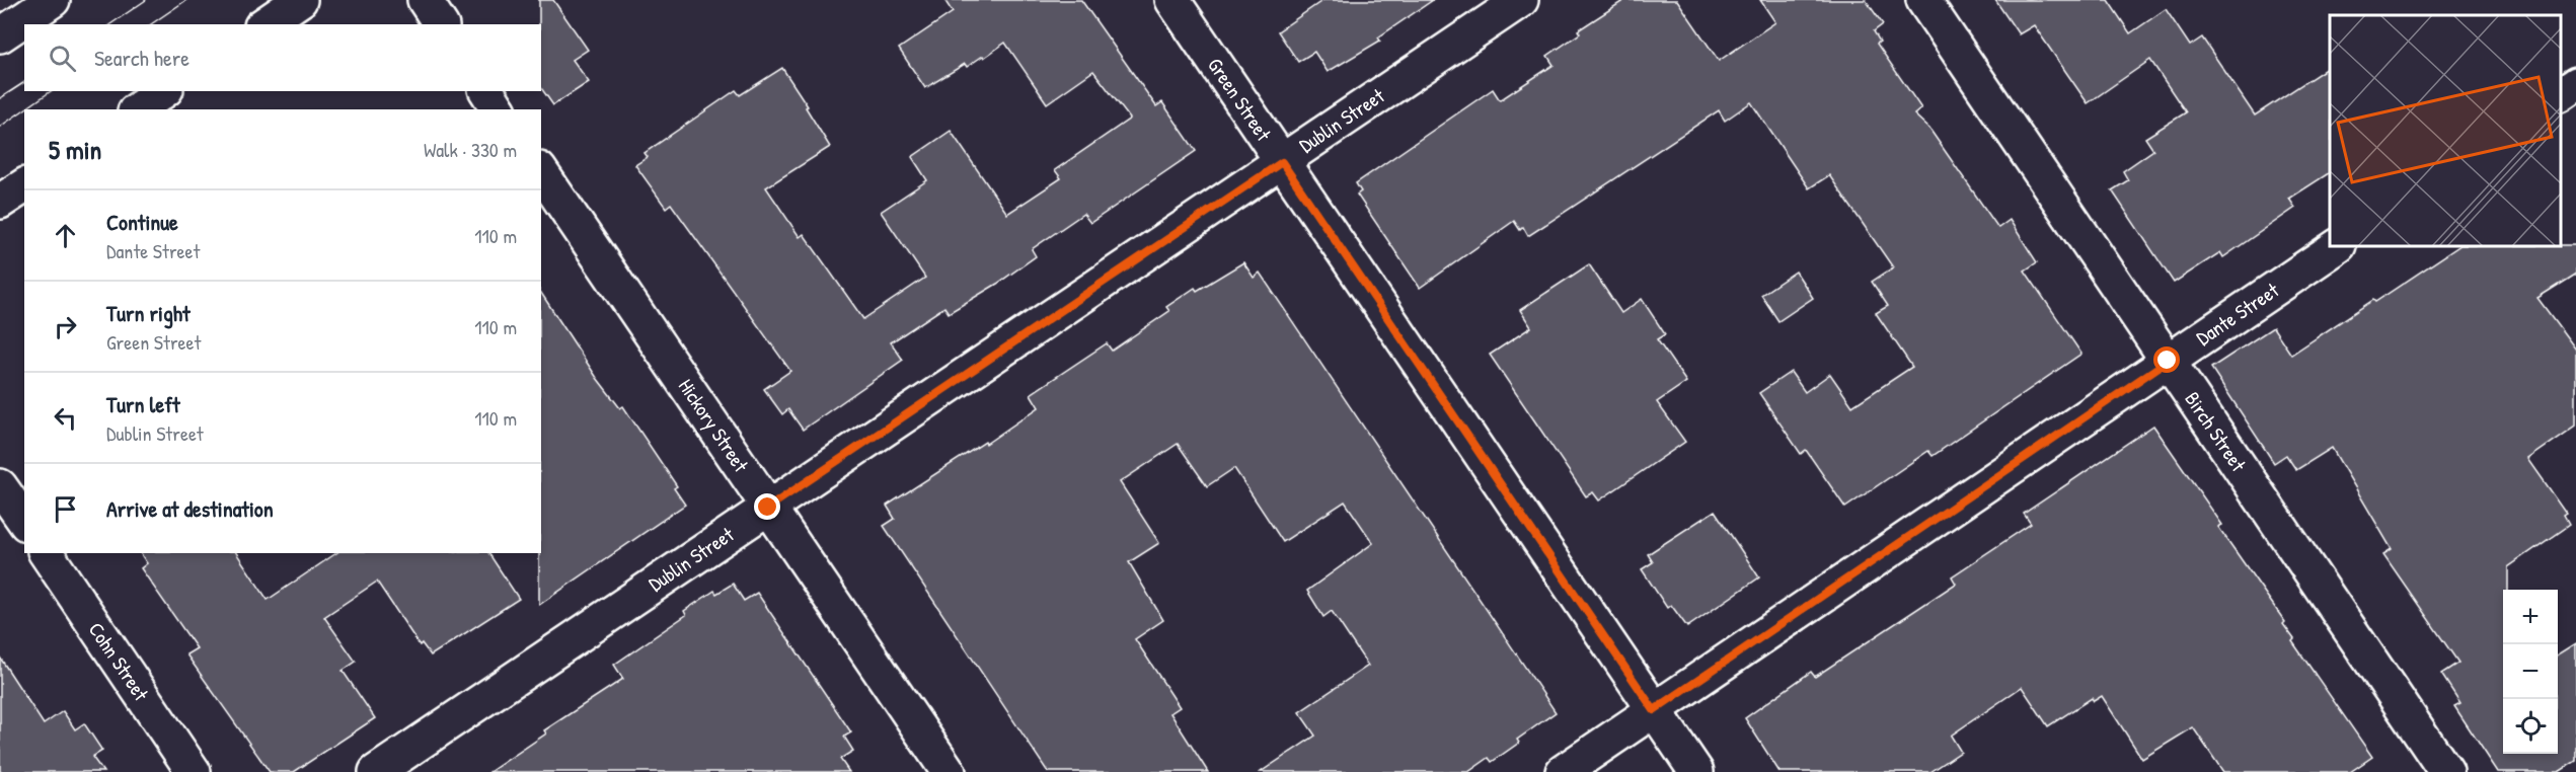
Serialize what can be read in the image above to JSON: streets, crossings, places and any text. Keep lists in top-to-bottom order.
{
  "streets": {
    "street": [
      "Green Street",
      "Dublin Street",
      "Dante Street",
      "Hickory Street",
      "Birch Street",
      "Cohn Street"
    ]
  },
  "crossings": [
    ["Green Street", "Dublin Street"],
    ["Green Street", "Dante Street"],
    ["Dublin Street", "Hickory Street"],
    ["Dante Street", "Birch Street"]
  ],
  "page": {
    "search": "Search here",
    "heading": ["5 min", "Walk · 330 m"],
    "list": [
      ["Continue", "Dante Street", "110 m"],
      ["Turn right", "Green Street", "110 m"],
      ["Turn left", "Dublin Street", "110 m"],
      "Arrive at destination"
    ],
    "map_buttons": ["+", "−"]
  }
}
